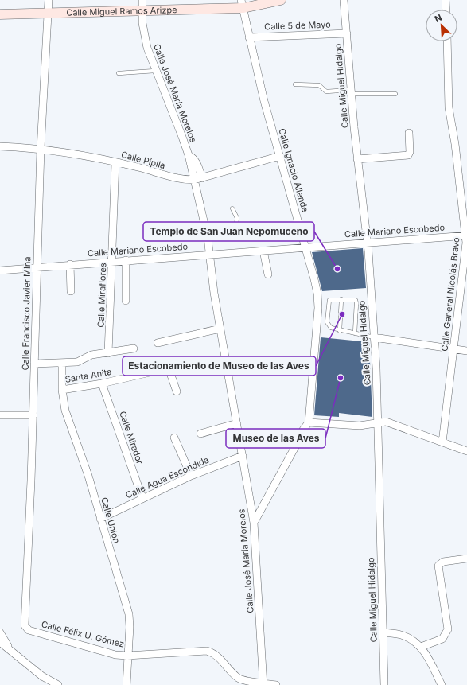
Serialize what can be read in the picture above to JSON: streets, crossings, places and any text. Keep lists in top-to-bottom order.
{
  "streets": {
    "street": [
      "Calle Miguel Ramos Arizpe",
      "Calle 5 de Mayo",
      "Calle Miguel Hidalgo",
      "Calle José María Morelos",
      "Calle Pípila",
      "Calle Ignacio Allende",
      "Calle Mariano Escobedo",
      "Calle General Nicolás Bravo",
      "Calle Miraflores",
      "Calle Francisco Javier Mina",
      "Santa Anita",
      "Calle Mirador",
      "Calle Agua Escondida",
      "Calle Unión",
      "Calle Félix U. Gómez"
    ]
  },
  "crossings": [
    ["Calle Miguel Ramos Arizpe", "Calle José María Morelos"],
    ["Calle Miguel Ramos Arizpe", "Calle Ignacio Allende"],
    ["Calle Miguel Ramos Arizpe", "Calle Francisco Javier Mina"],
    ["Calle 5 de Mayo", "Calle Miguel Hidalgo"],
    ["Calle 5 de Mayo", "Calle Ignacio Allende"],
    ["Calle Miguel Hidalgo", "Calle Mariano Escobedo"],
    ["Calle José María Morelos", "Calle Pípila"],
    ["Calle José María Morelos", "Calle Ignacio Allende"],
    ["Calle José María Morelos", "Calle Mariano Escobedo"],
    ["Calle José María Morelos", "Calle Agua Escondida"],
    ["Calle José María Morelos", "Calle Félix U. Gómez"],
    ["Calle Pípila", "Calle Ignacio Allende"],
    ["Calle Pípila", "Calle Miraflores"],
    ["Calle Pípila", "Calle Francisco Javier Mina"],
    ["Calle Ignacio Allende", "Calle Mariano Escobedo"],
    ["Calle Mariano Escobedo", "Calle General Nicolás Bravo"],
    ["Calle Mariano Escobedo", "Calle Miraflores"],
    ["Calle Mariano Escobedo", "Calle Francisco Javier Mina"],
    ["Calle Francisco Javier Mina", "Calle Félix U. Gómez"],
    ["Santa Anita", "Calle Mirador"],
    ["Santa Anita", "Calle Unión"],
    ["Calle Mirador", "Calle Agua Escondida"],
    ["Calle Agua Escondida", "Calle Unión"],
    ["Calle Unión", "Calle Félix U. Gómez"]
  ],
  "places": ["Templo de San Juan Nepomuceno", "Estacionamiento de Museo de las Aves", "Museo de las Aves"],
  "north": "top left"
}
